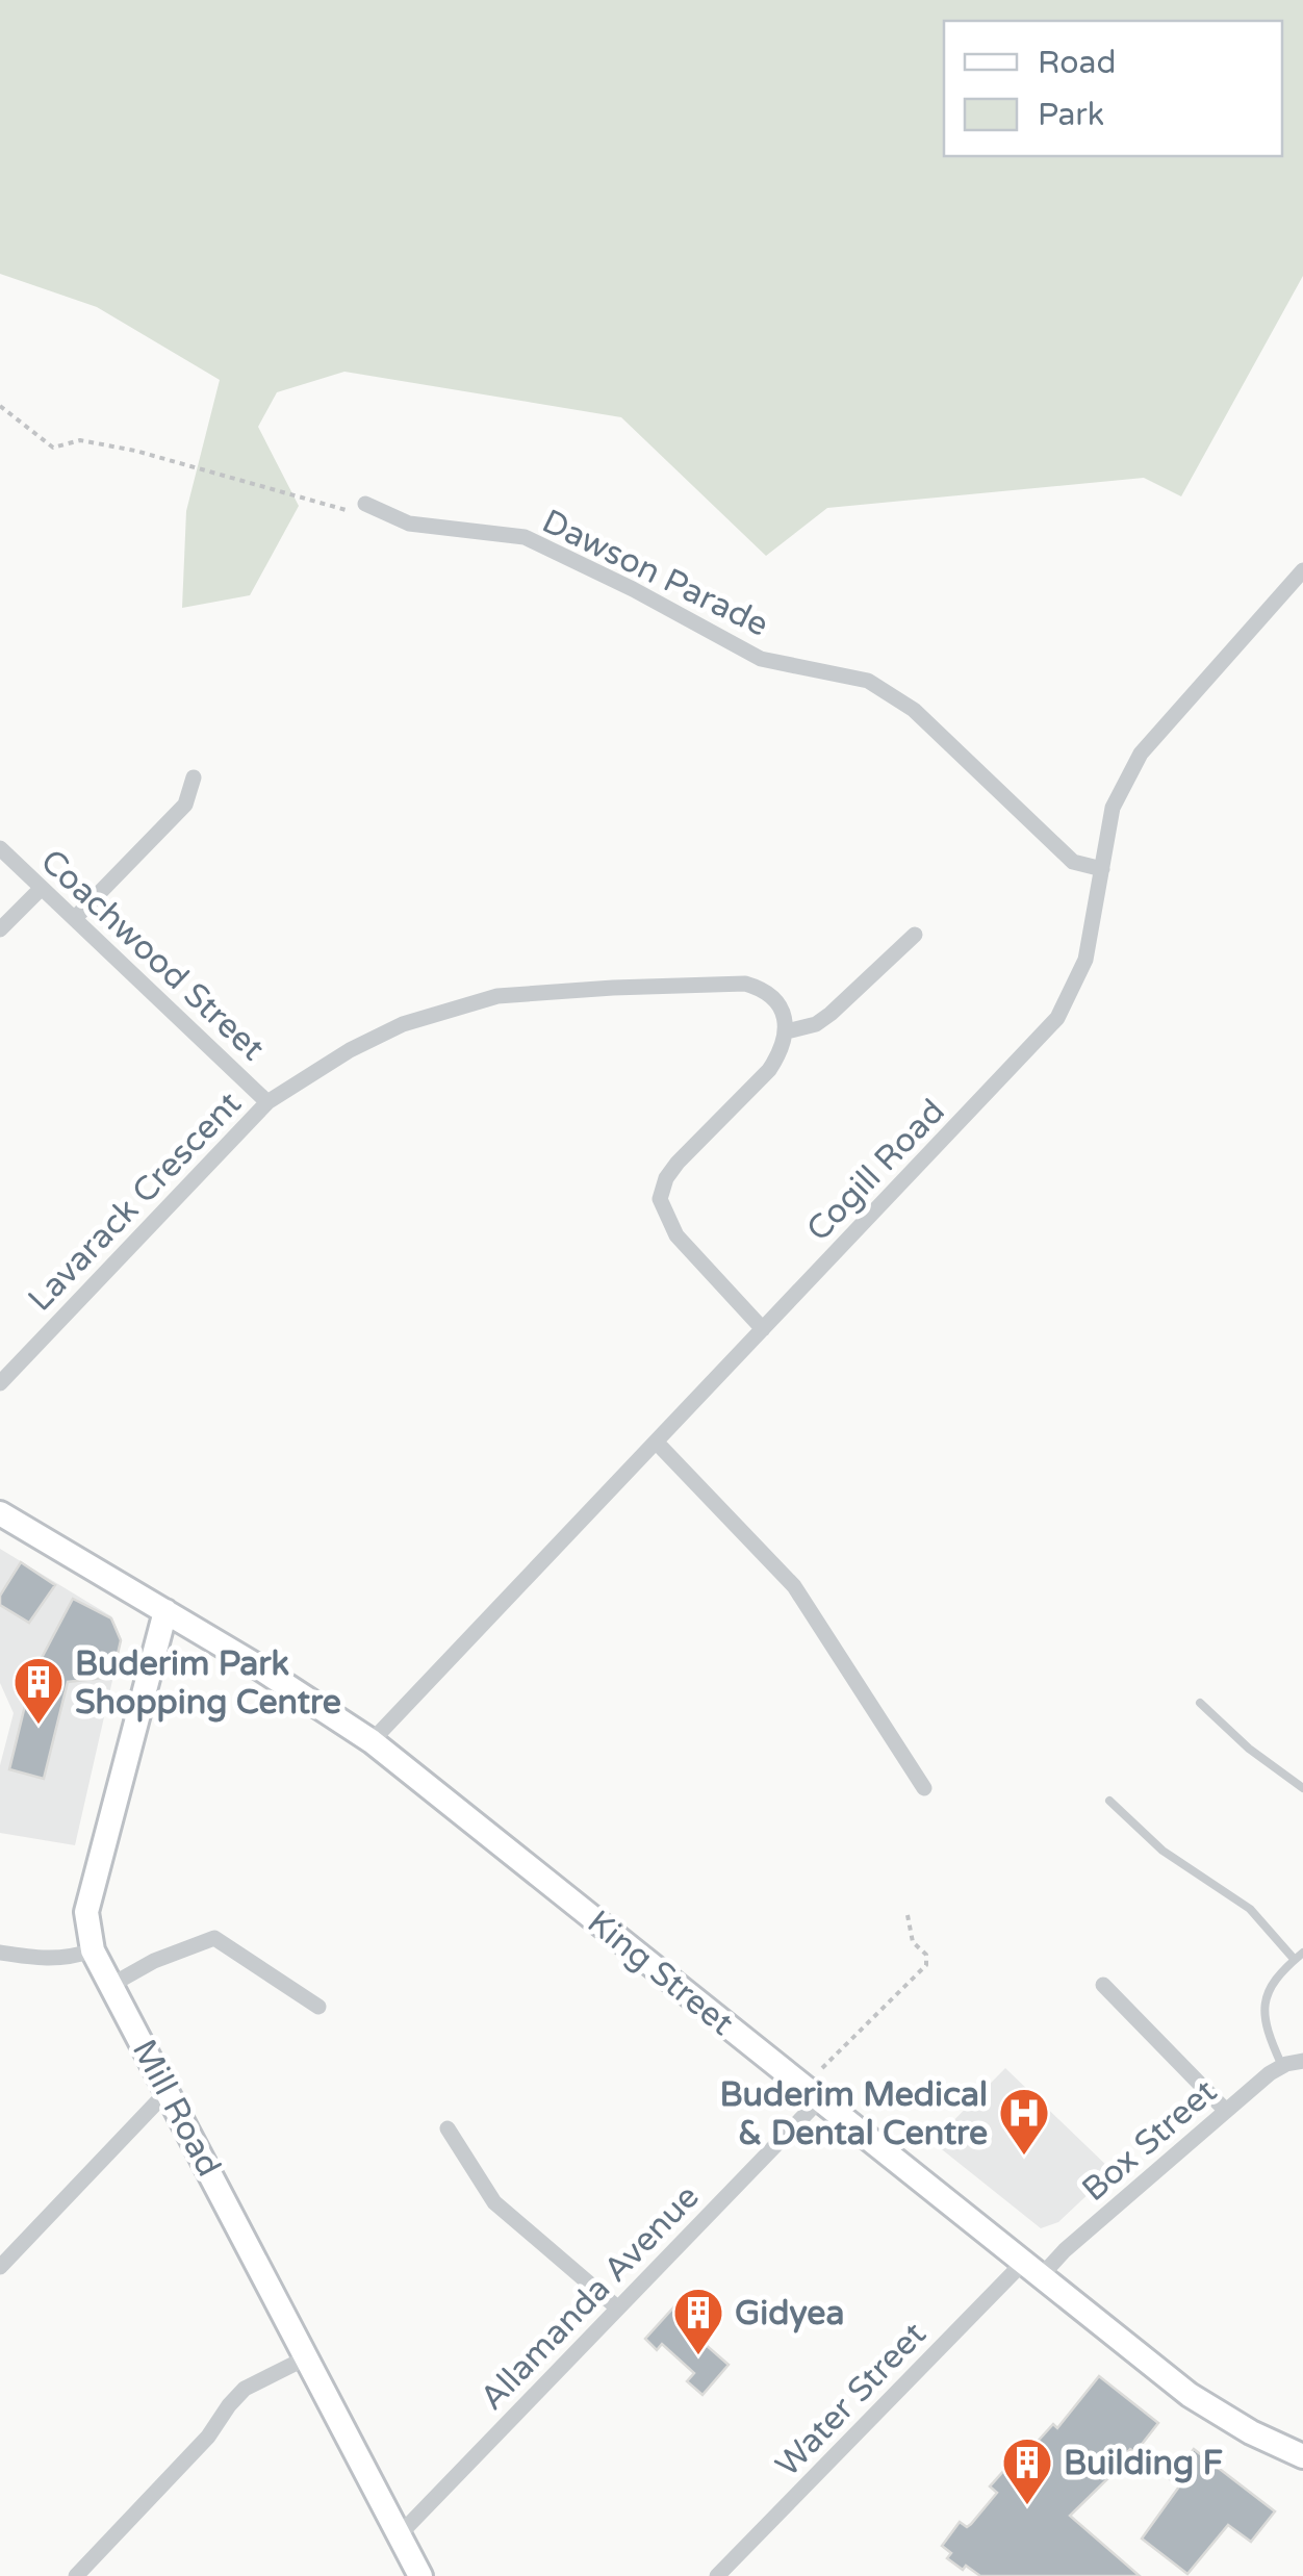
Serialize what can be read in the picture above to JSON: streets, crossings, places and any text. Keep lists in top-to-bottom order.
{
  "streets": {
    "main road": ["King Street", "Mill Road"],
    "street": [
      "Dawson Parade",
      "Coachwood Street",
      "Cogill Road",
      "Lavarack Crescent",
      "Box Street",
      "Allamanda Avenue",
      "Water Street"
    ]
  },
  "crossings": [
    ["Dawson Parade", "Cogill Road"],
    ["Coachwood Street", "Lavarack Crescent"],
    ["Cogill Road", "King Street"],
    ["King Street", "Mill Road"],
    ["King Street", "Box Street"],
    ["King Street", "Allamanda Avenue"],
    ["King Street", "Water Street"],
    ["Mill Road", "Allamanda Avenue"],
    ["Box Street", "Water Street"]
  ],
  "places": {
    "building": ["Buderim Park Shopping Centre", "Gidyea", "Building F"],
    "hospital": ["Buderim Medical & Dental Centre"]
  },
  "legend": ["Road", "Park"]
}
